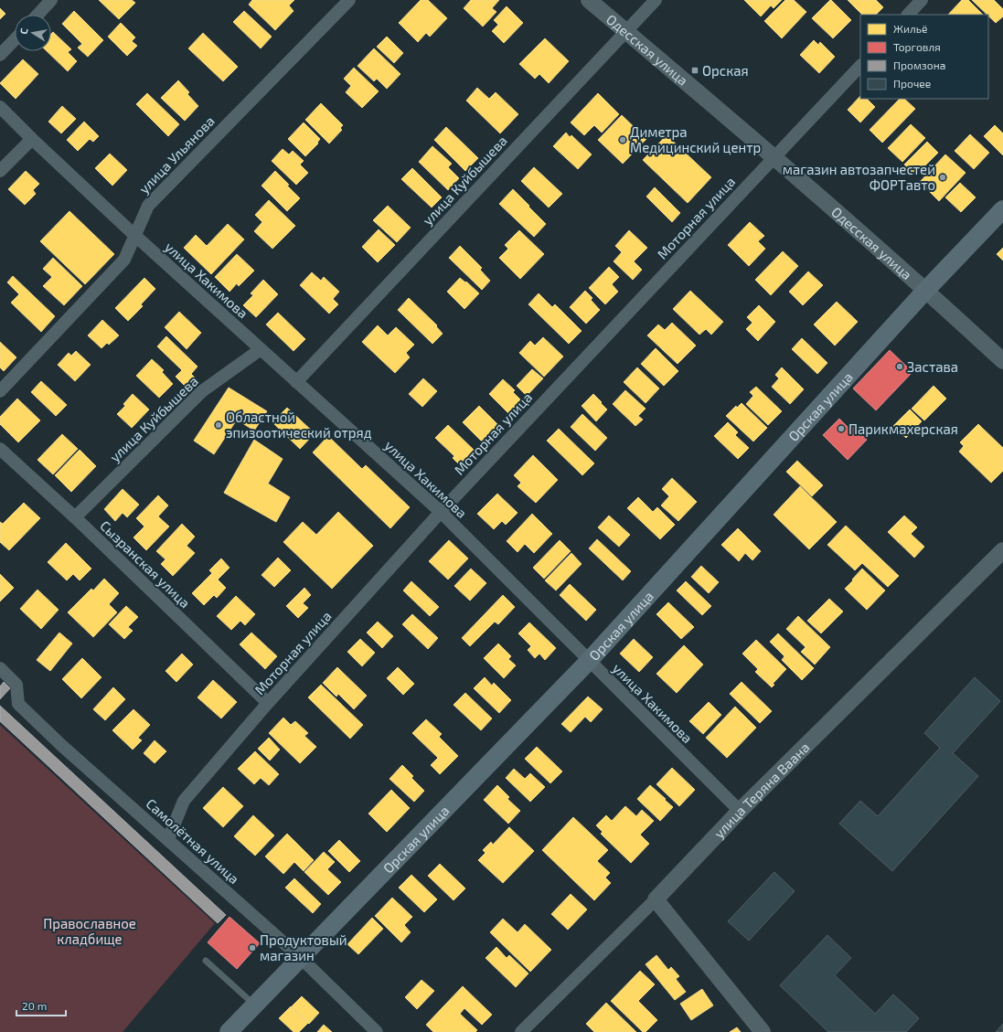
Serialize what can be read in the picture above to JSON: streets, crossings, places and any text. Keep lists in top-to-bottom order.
{
  "streets": {
    "main road": ["Орская улица"],
    "street": [
      "Одесская улица",
      "улица Ульянова",
      "улица Куйбышева",
      "Моторная улица",
      "улица Хакимова",
      "Сызранская улица",
      "улица Теряна Ваана",
      "Самолётная улица"
    ]
  },
  "crossings": [
    ["Одесская улица", "улица Куйбышева"],
    ["Одесская улица", "Моторная улица"],
    ["Одесская улица", "Орская улица"],
    ["улица Ульянова", "улица Хакимова"],
    ["улица Куйбышева", "улица Хакимова"],
    ["улица Куйбышева", "Сызранская улица"],
    ["Моторная улица", "улица Хакимова"],
    ["Моторная улица", "Сызранская улица"],
    ["Моторная улица", "Самолётная улица"],
    ["улица Хакимова", "Орская улица"],
    ["улица Хакимова", "улица Теряна Ваана"],
    ["Орская улица", "Самолётная улица"]
  ],
  "parks": ["Православное кладбище"],
  "places": {
    "transit": ["Орская"],
    "other": [
      "Диметра Медицинский центр",
      "магазин автозапчестей ФОРТавто",
      "Застава",
      "Областной эпизоотический отряд",
      "Парикмахерская",
      "Продуктовый магазин"
    ]
  },
  "legend": [
    "Жильё",
    "Торговля",
    "Промзона",
    "Прочее"
  ],
  "scale_bar": "20 m",
  "north": "left"
}
